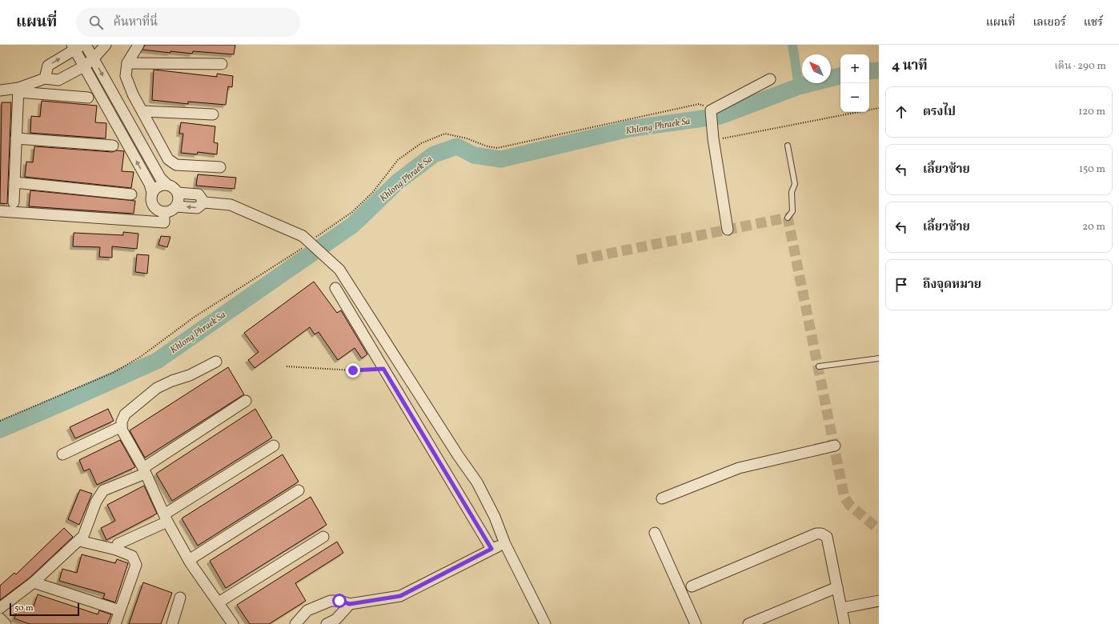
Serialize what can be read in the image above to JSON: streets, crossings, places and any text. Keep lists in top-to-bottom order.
{
  "water": ["Khlong Phraek Sa"],
  "scale_bar": "50 m",
  "north": "top left",
  "page": {
    "header": "แผนที่",
    "search": "ค้นหาที่นี่",
    "nav": ["แผนที่", "เลเยอร์", "แชร์"],
    "heading": ["4 นาที", "เดิน · 290 m"],
    "map_buttons": ["+", "−"],
    "list": [
      ["ตรงไป", "120 m"],
      ["เลี้ยวซ้าย", "150 m"],
      ["เลี้ยวซ้าย", "20 m"],
      "ถึงจุดหมาย"
    ],
    "scale": "50 m"
  }
}
